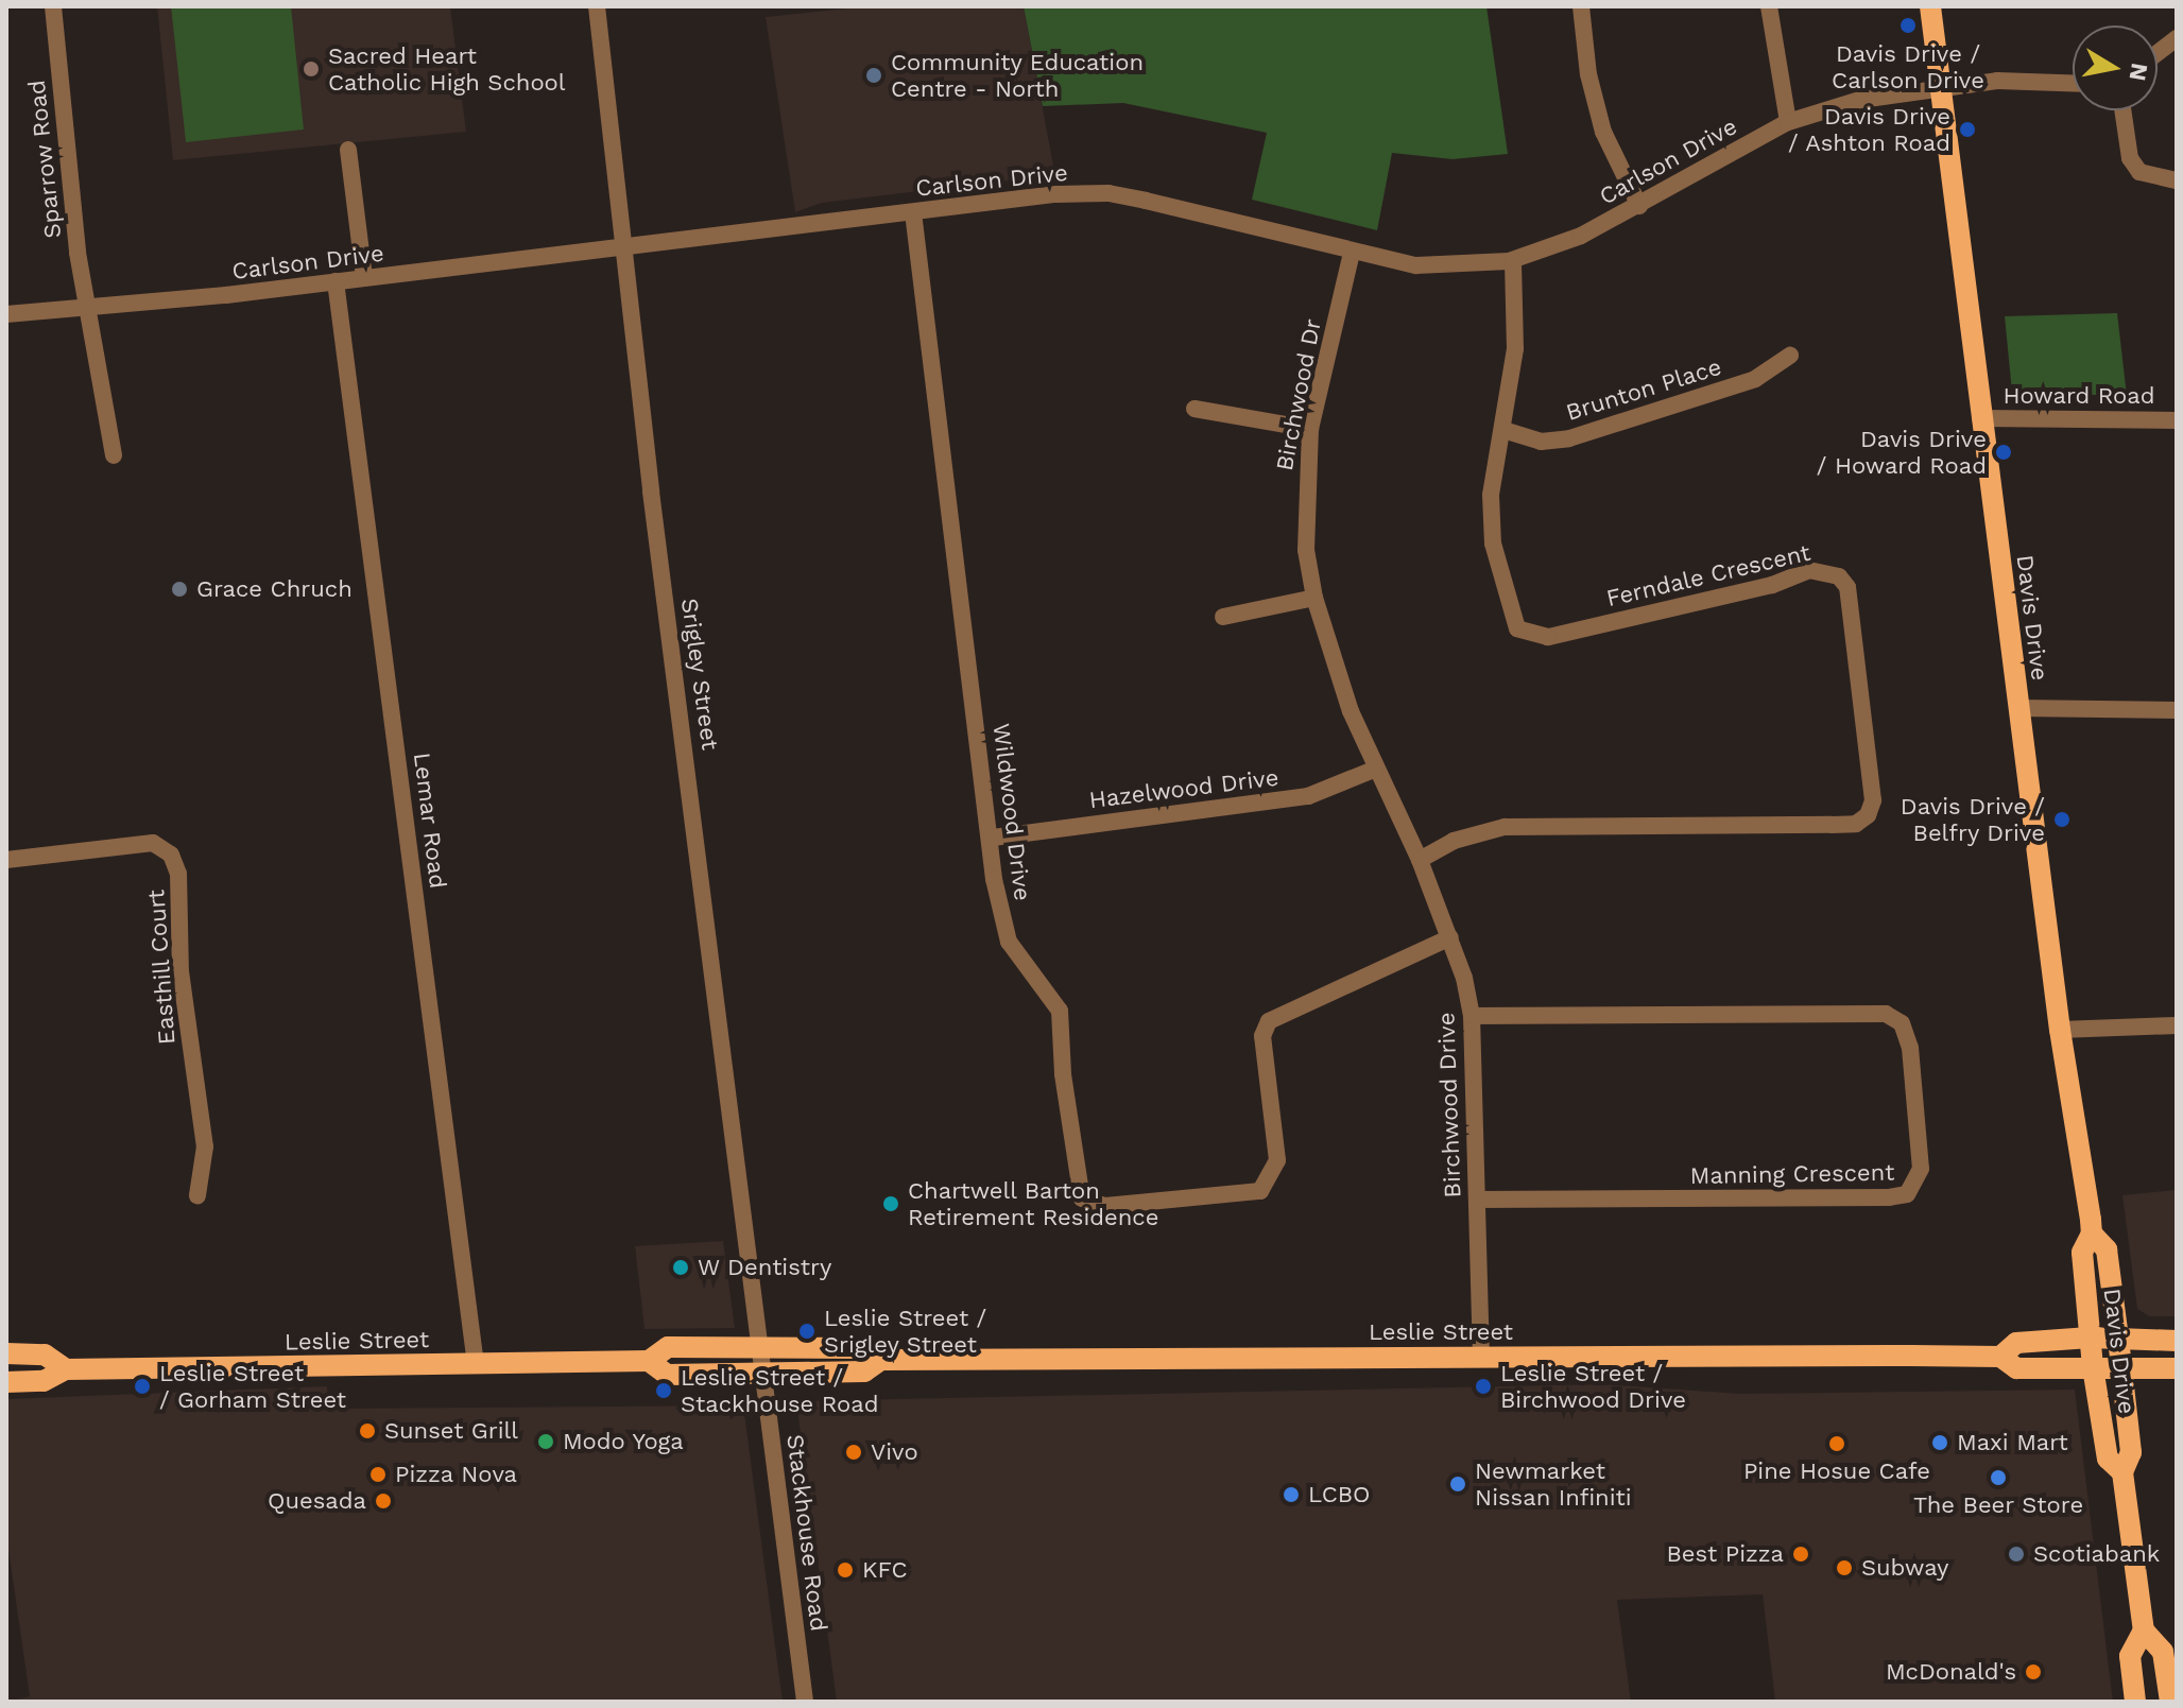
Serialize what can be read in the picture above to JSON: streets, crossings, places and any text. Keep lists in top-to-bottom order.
{
  "streets": {
    "main road": ["Davis Drive", "Leslie Street"],
    "street": [
      "Sparrow Road",
      "Carlson Drive",
      "Brunton Place",
      "Birchwood Dr",
      "Howard Road",
      "Ferndale Crescent",
      "Srigley Street",
      "Hazelwood Drive",
      "Wildwood Drive",
      "Lemar Road",
      "Easthill Court",
      "Birchwood Drive",
      "Manning Crescent",
      "Stackhouse Road"
    ]
  },
  "crossings": [
    ["Sparrow Road", "Carlson Drive"],
    ["Carlson Drive", "Birchwood Dr"],
    ["Carlson Drive", "Ferndale Crescent"],
    ["Carlson Drive", "Davis Drive"],
    ["Carlson Drive", "Srigley Street"],
    ["Carlson Drive", "Wildwood Drive"],
    ["Carlson Drive", "Lemar Road"],
    ["Brunton Place", "Ferndale Crescent"],
    ["Howard Road", "Davis Drive"],
    ["Ferndale Crescent", "Birchwood Drive"],
    ["Davis Drive", "Leslie Street"],
    ["Srigley Street", "Leslie Street"],
    ["Srigley Street", "Stackhouse Road"],
    ["Hazelwood Drive", "Wildwood Drive"],
    ["Wildwood Drive", "Birchwood Drive"],
    ["Lemar Road", "Leslie Street"],
    ["Birchwood Drive", "Manning Crescent"],
    ["Birchwood Drive", "Leslie Street"],
    ["Leslie Street", "Stackhouse Road"]
  ],
  "places": [
    "Davis Drive / Carlson Drive",
    "Sacred Heart Catholic High School",
    "Community Education Centre - North",
    "Davis Drive / Ashton Road",
    "Davis Drive / Howard Road",
    "Grace Chruch",
    "Davis Drive / Belfry Drive",
    "Chartwell Barton Retirement Residence",
    "W Dentistry",
    "Leslie Street / Srigley Street",
    "Leslie Street / Gorham Street",
    "Leslie Street / Birchwood Drive",
    "Leslie Street / Stackhouse Road",
    "Sunset Grill",
    "Modo Yoga",
    "Maxi Mart",
    "Pine Hosue Cafe",
    "Vivo",
    "Pizza Nova",
    "The Beer Store",
    "Newmarket Nissan Infiniti",
    "LCBO",
    "Quesada",
    "Best Pizza",
    "Scotiabank",
    "Subway",
    "KFC",
    "McDonald's"
  ],
  "north": "right"
}
